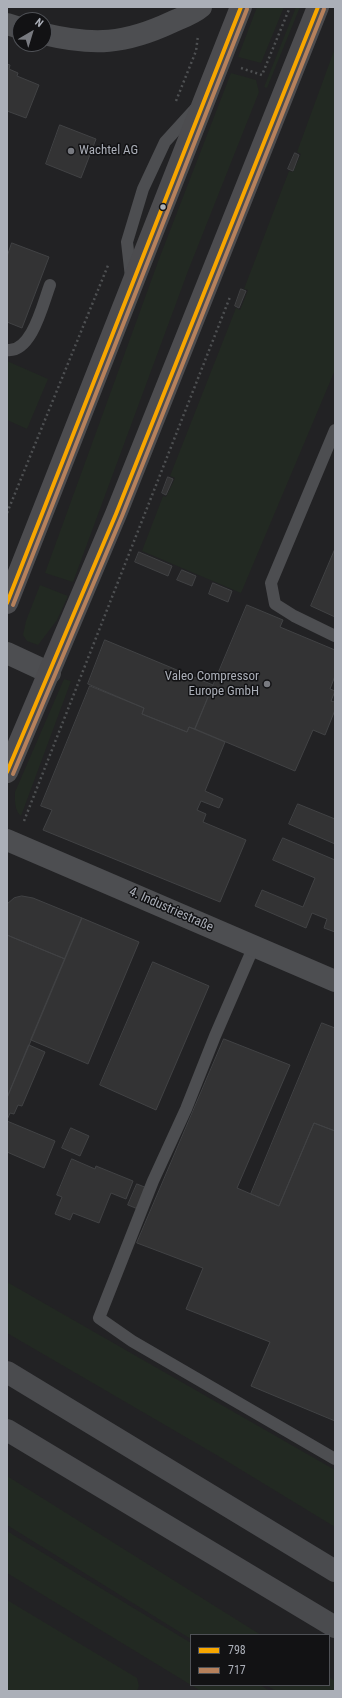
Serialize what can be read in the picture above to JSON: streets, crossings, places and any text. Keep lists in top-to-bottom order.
{
  "streets": {
    "street": ["4. Industriestraße"]
  },
  "places": ["Wachtel AG", "Valeo Compressor Europe GmbH"],
  "lines": ["transit line 798", "transit line 717"],
  "legend": ["798", "717"],
  "north": "top right"
}
